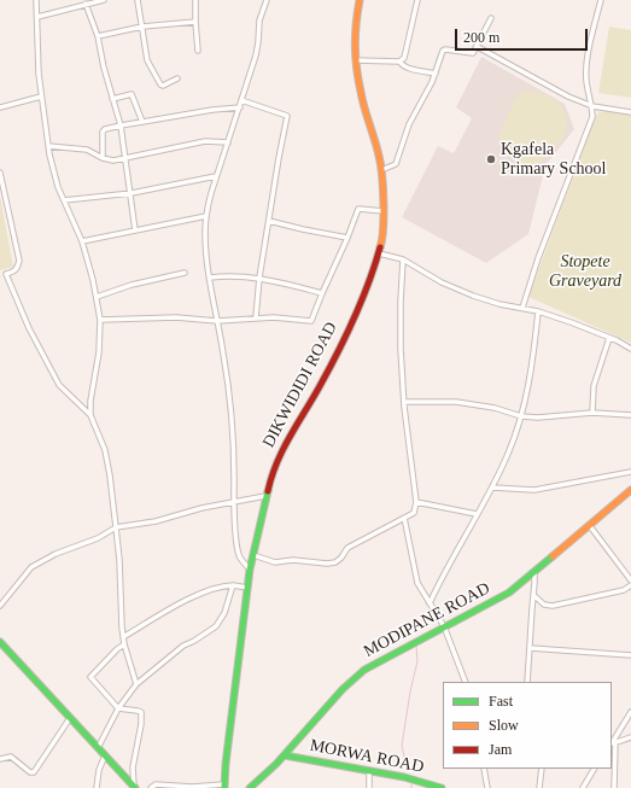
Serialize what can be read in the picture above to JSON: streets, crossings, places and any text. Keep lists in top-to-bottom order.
{
  "streets": {
    "main road": ["DIKWIDIDI ROAD", "MODIPANE ROAD", "MORWA ROAD"]
  },
  "crossings": [
    ["MODIPANE ROAD", "MORWA ROAD"]
  ],
  "parks": ["Stopete Graveyard"],
  "places": ["Kgafela Primary School"],
  "legend": ["Fast", "Slow", "Jam"],
  "scale_bar": "200 m"
}
